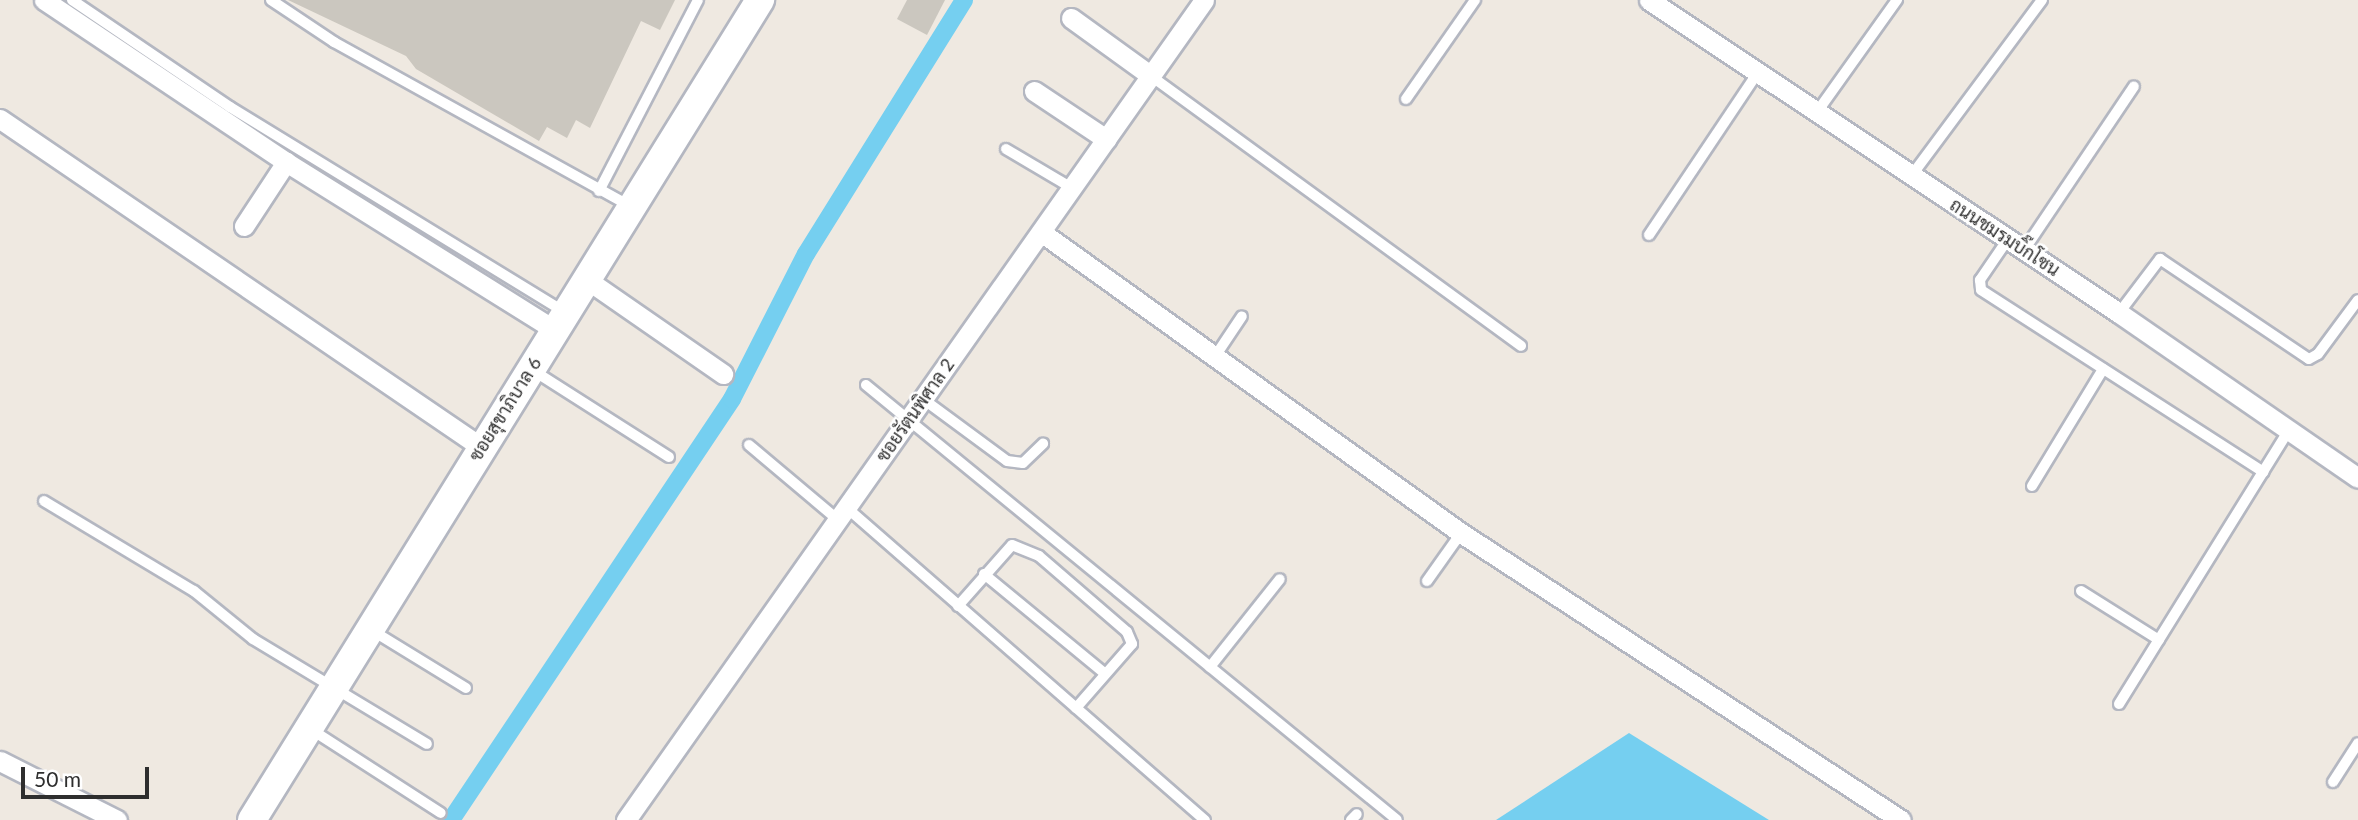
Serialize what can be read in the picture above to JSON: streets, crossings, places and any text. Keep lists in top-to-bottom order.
{
  "streets": {
    "street": ["ถนนชมรมบิ๊กโซน", "ซอยสุขาภิบาล 6", "ซอยรัตนพิศาล 2"]
  },
  "scale_bar": "50 m"
}
